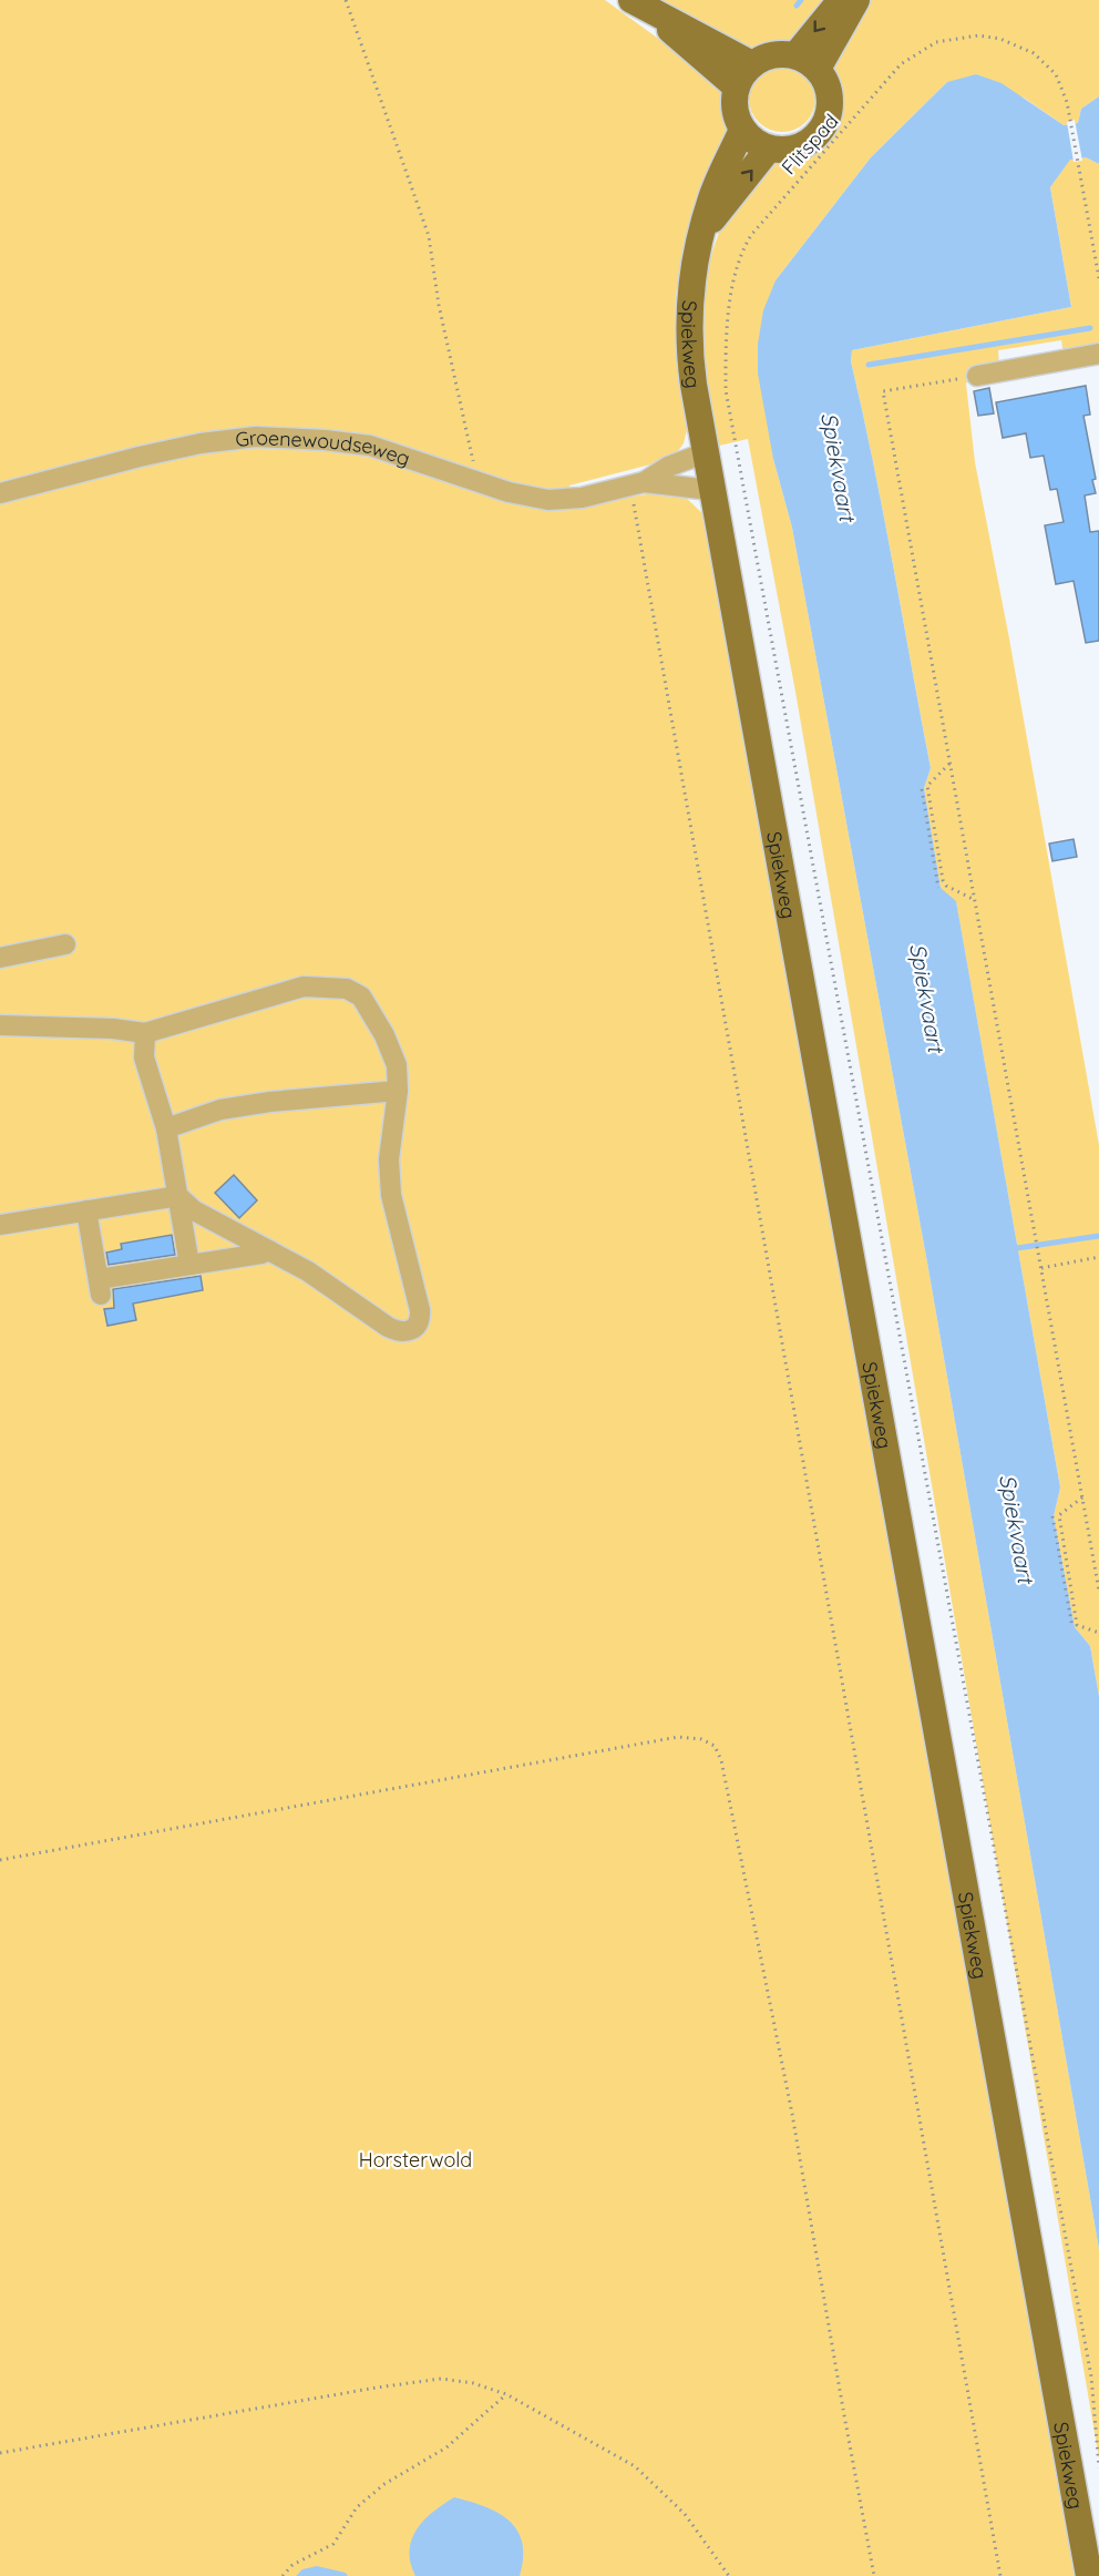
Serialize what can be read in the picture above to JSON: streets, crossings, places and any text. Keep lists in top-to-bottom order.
{
  "streets": {
    "main road": ["Spiekweg"],
    "street": ["Groenewoudseweg"],
    "path": ["Flitspad"]
  },
  "crossings": [
    ["Flitspad", "Spiekweg"],
    ["Spiekweg", "Groenewoudseweg"]
  ],
  "water": ["Spiekvaart"],
  "parks": ["Horsterwold"]
}
